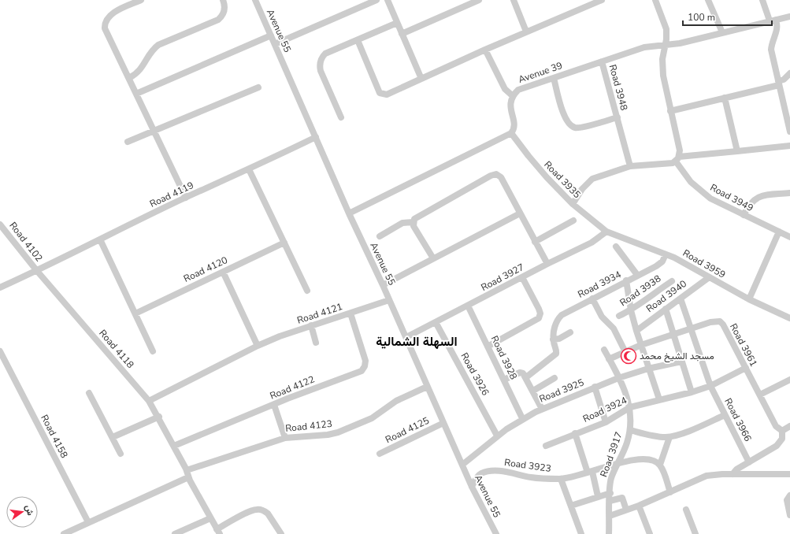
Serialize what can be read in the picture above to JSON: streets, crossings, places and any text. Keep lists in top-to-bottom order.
{
  "streets": {
    "street": [
      "Avenue 55",
      "Avenue 39",
      "Road 3948",
      "Road 3935",
      "Road 4119",
      "Road 3949",
      "Road 4102",
      "Road 3959",
      "Road 4120",
      "Road 3927",
      "Road 3934",
      "Road 3938",
      "Road 3940",
      "Road 4121",
      "Road 3961",
      "Road 4118",
      "Road 3928",
      "Road 3926",
      "Road 4122",
      "Road 3925",
      "Road 3924",
      "Road 3966",
      "Road 4123",
      "Road 4125",
      "Road 4158",
      "Road 3917",
      "Road 3923"
    ]
  },
  "crossings": [
    ["Avenue 55", "Road 4119"],
    ["Avenue 55", "Road 3927"],
    ["Avenue 55", "Road 4121"],
    ["Avenue 55", "Road 3925"],
    ["Avenue 55", "Road 4123"],
    ["Avenue 55", "Road 4125"],
    ["Avenue 55", "Road 3923"],
    ["Avenue 39", "Road 3948"],
    ["Avenue 39", "Road 3935"],
    ["Avenue 39", "Road 3949"],
    ["Road 3935", "Road 3959"],
    ["Road 3935", "Road 3927"],
    ["Road 4119", "Road 4102"],
    ["Road 4119", "Road 4118"],
    ["Road 4102", "Road 4118"],
    ["Road 3959", "Road 3927"],
    ["Road 3959", "Road 3934"],
    ["Road 3959", "Road 3940"],
    ["Road 3927", "Road 3928"],
    ["Road 3927", "Road 3926"],
    ["Road 3934", "Road 3940"],
    ["Road 3938", "Road 3940"],
    ["Road 3940", "Road 3961"],
    ["Road 3940", "Road 3925"],
    ["Road 3940", "Road 3924"],
    ["Road 4121", "Road 4118"],
    ["Road 4121", "Road 4122"],
    ["Road 3961", "Road 3924"],
    ["Road 3961", "Road 3917"],
    ["Road 4118", "Road 4122"],
    ["Road 3928", "Road 3925"],
    ["Road 3926", "Road 3925"],
    ["Road 3925", "Road 3917"],
    ["Road 3924", "Road 3966"],
    ["Road 3924", "Road 3917"],
    ["Road 3917", "Road 3923"]
  ],
  "districts": ["السهلة الشمالية"],
  "places": {
    "mosque": ["مسجد الشيخ محمد"]
  },
  "scale_bar": "100 m",
  "north": "right"
}
